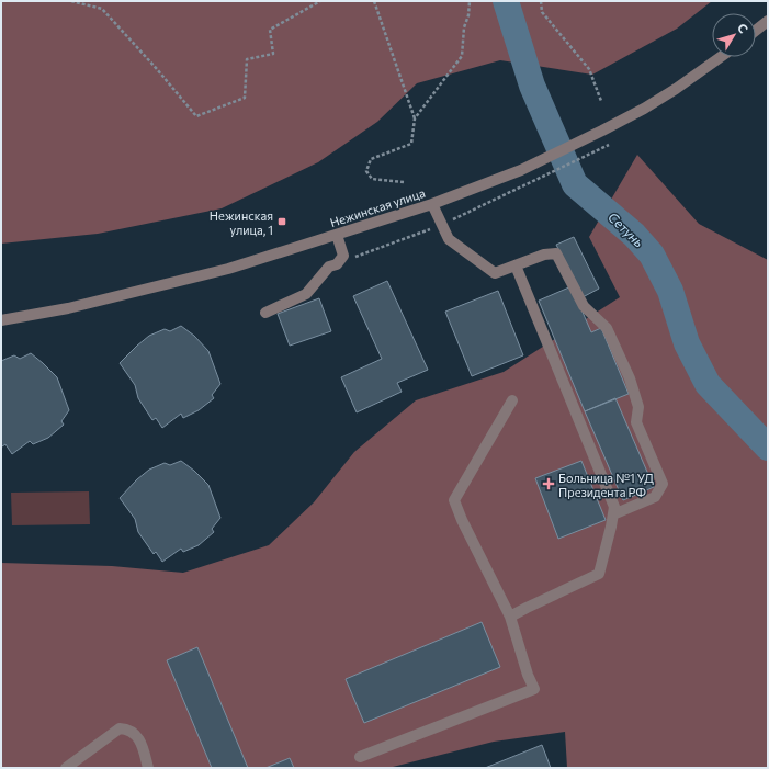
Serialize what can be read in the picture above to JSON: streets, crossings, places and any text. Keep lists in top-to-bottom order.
{
  "streets": {
    "street": ["Нежинская улица"]
  },
  "water": ["Сетунь"],
  "places": {
    "transit": ["Нежинская улица, 1"],
    "health": ["Больница №1 УД Президента РФ"]
  },
  "north": "top right"
}
